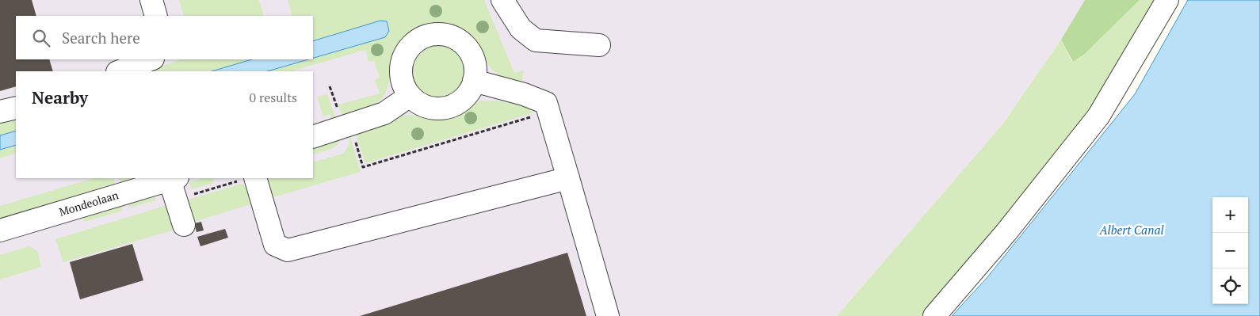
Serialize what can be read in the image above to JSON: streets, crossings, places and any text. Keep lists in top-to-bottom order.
{
  "streets": {
    "street": ["Mondeolaan"]
  },
  "water": ["Albert Canal"],
  "page": {
    "search": "Search here",
    "heading": ["Nearby", "0 results"],
    "map_buttons": ["+", "−"]
  }
}
